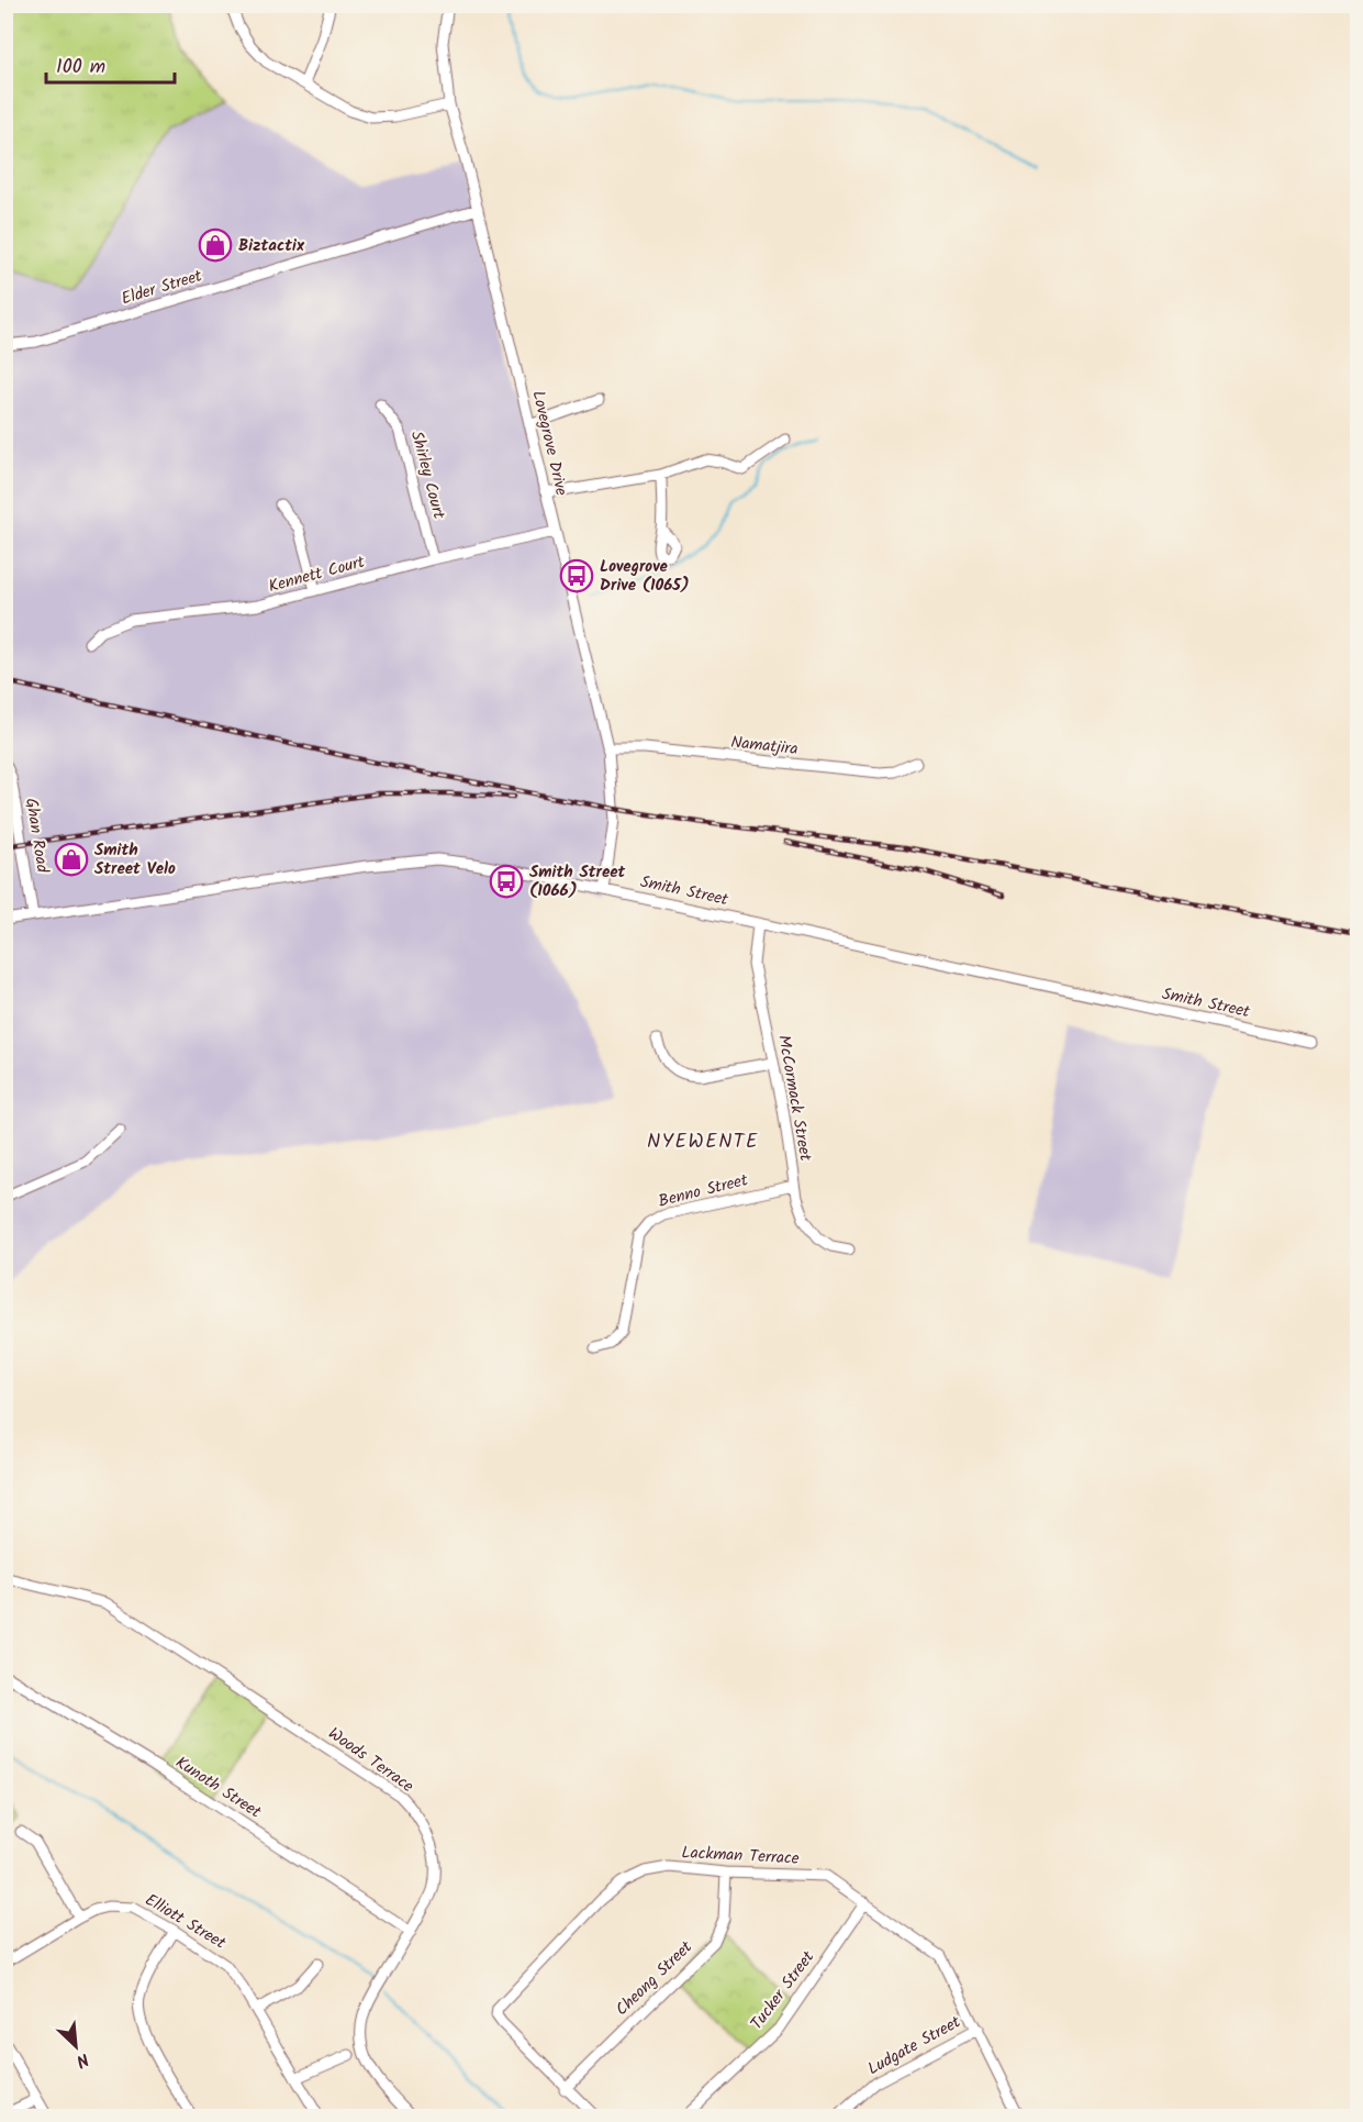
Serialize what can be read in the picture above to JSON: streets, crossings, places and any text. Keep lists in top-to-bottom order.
{
  "streets": {
    "street": [
      "Elder Street",
      "Lovegrove Drive",
      "Shirley Court",
      "Kennett Court",
      "Namatjira",
      "Ghan Road",
      "Smith Street",
      "McCormack Street",
      "Benno Street",
      "Woods Terrace",
      "Kunoth Street",
      "Lackman Terrace",
      "Elliott Street",
      "Cheong Street",
      "Tucker Street",
      "Ludgate Street"
    ]
  },
  "crossings": [
    ["Elder Street", "Lovegrove Drive"],
    ["Lovegrove Drive", "Kennett Court"],
    ["Lovegrove Drive", "Namatjira"],
    ["Lovegrove Drive", "Smith Street"],
    ["Shirley Court", "Kennett Court"],
    ["Ghan Road", "Smith Street"],
    ["Smith Street", "McCormack Street"],
    ["McCormack Street", "Benno Street"],
    ["Woods Terrace", "Kunoth Street"],
    ["Lackman Terrace", "Cheong Street"],
    ["Lackman Terrace", "Tucker Street"],
    ["Lackman Terrace", "Ludgate Street"]
  ],
  "districts": ["NYEWENTE"],
  "places": {
    "shop": ["Biztactix", "Smith Street Velo"],
    "bus stop": ["Lovegrove Drive (1065)", "Smith Street (1066)"]
  },
  "scale_bar": "100 m",
  "north": "bottom right"
}
